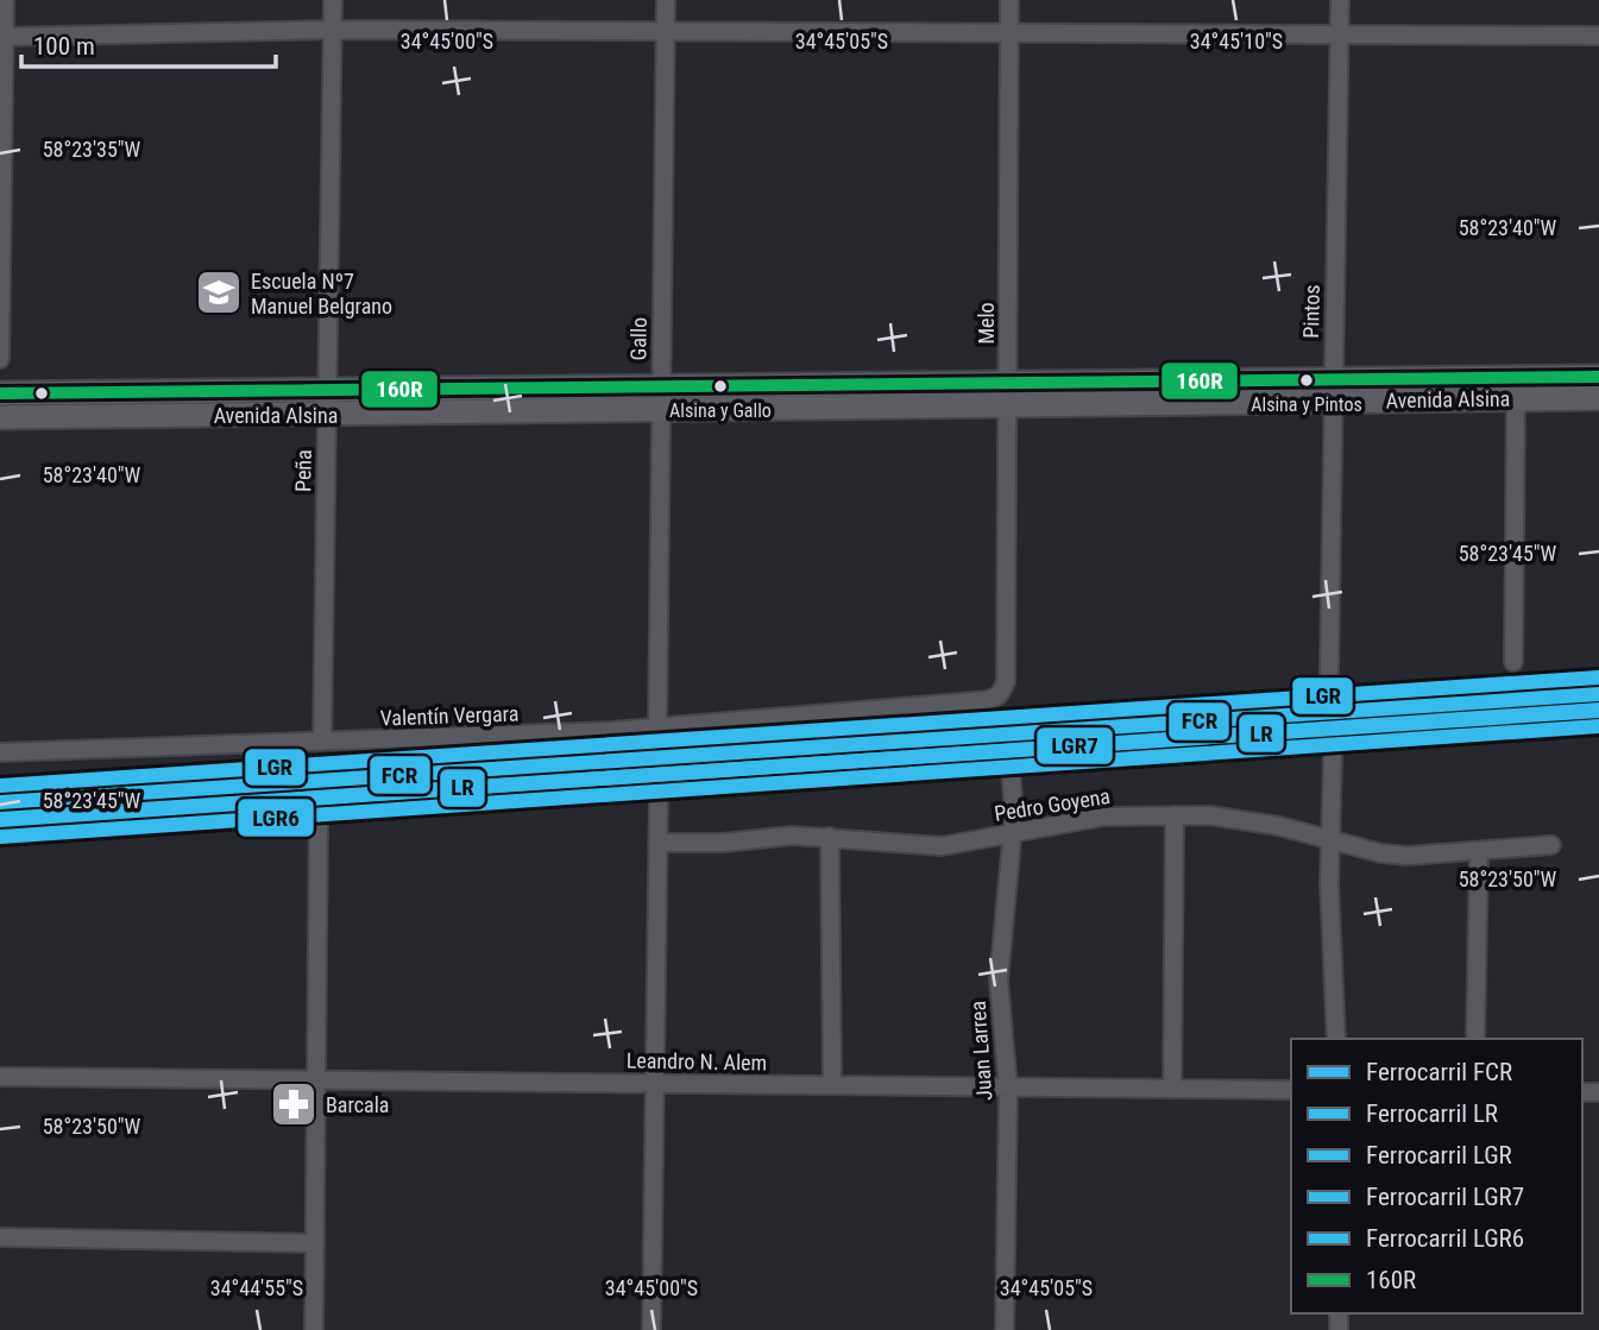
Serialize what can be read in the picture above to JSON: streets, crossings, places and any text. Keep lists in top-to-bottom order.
{
  "streets": {
    "main road": ["Avenida Alsina"],
    "street": [
      "Pintos",
      "Melo",
      "Gallo",
      "Peña",
      "Valentín Vergara",
      "Pedro Goyena",
      "Juan Larrea",
      "Leandro N. Alem"
    ]
  },
  "crossings": [
    ["Pintos", "Avenida Alsina"],
    ["Melo", "Avenida Alsina"],
    ["Melo", "Valentín Vergara"],
    ["Gallo", "Avenida Alsina"],
    ["Gallo", "Valentín Vergara"],
    ["Avenida Alsina", "Peña"],
    ["Peña", "Valentín Vergara"],
    ["Pedro Goyena", "Juan Larrea"],
    ["Juan Larrea", "Leandro N. Alem"]
  ],
  "places": {
    "school or university": ["Escuela Nº7 Manuel Belgrano"],
    "other": ["Alsina y Pintos", "Alsina y Gallo"],
    "pharmacy": ["Barcala"]
  },
  "lines": [
    "transit line 160R",
    "rail line LGR",
    "rail line FCR",
    "rail line LGR7",
    "rail line LR",
    "rail line LGR6"
  ],
  "legend": [
    "Ferrocarril FCR",
    "Ferrocarril LR",
    "Ferrocarril LGR",
    "Ferrocarril LGR7",
    "Ferrocarril LGR6",
    "160R"
  ],
  "scale_bar": "100 m",
  "coordinates": [
    "34°45'00\"S",
    "34°45'05\"S",
    "34°45'10\"S",
    "58°23'35\"W",
    "58°23'40\"W",
    "58°23'45\"W",
    "58°23'50\"W",
    "34°44'55\"S"
  ]
}
